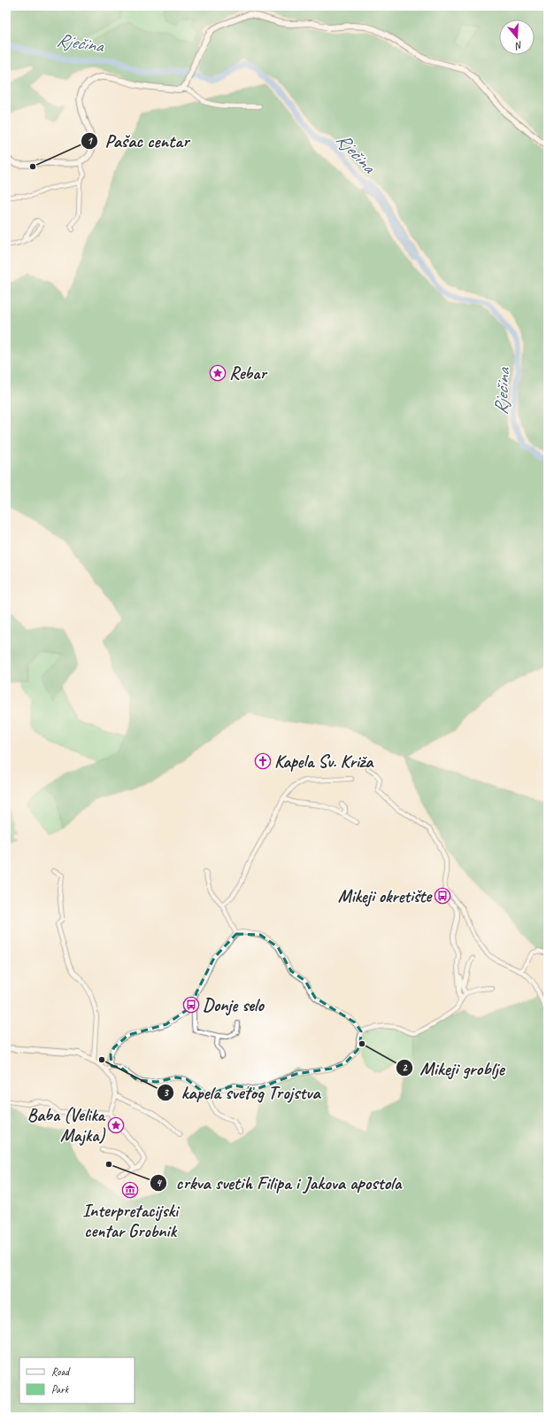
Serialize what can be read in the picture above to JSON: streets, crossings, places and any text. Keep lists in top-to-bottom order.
{
  "water": ["Rječina"],
  "places": {
    "other": [
      "Pašac centar",
      "Mikeji groblje",
      "kapela svetog Trojstva",
      "crkva svetih Filipa i Jakova apostola"
    ],
    "place": ["Rebar", "Baba (Velika Majka)"],
    "church": ["Kapela Sv. Križa"],
    "bus stop": ["Mikeji okretište", "Donje selo"],
    "museum": ["Interpretacijski centar Grobnik"]
  },
  "legend": ["Road", "Park"],
  "north": "bottom"
}
